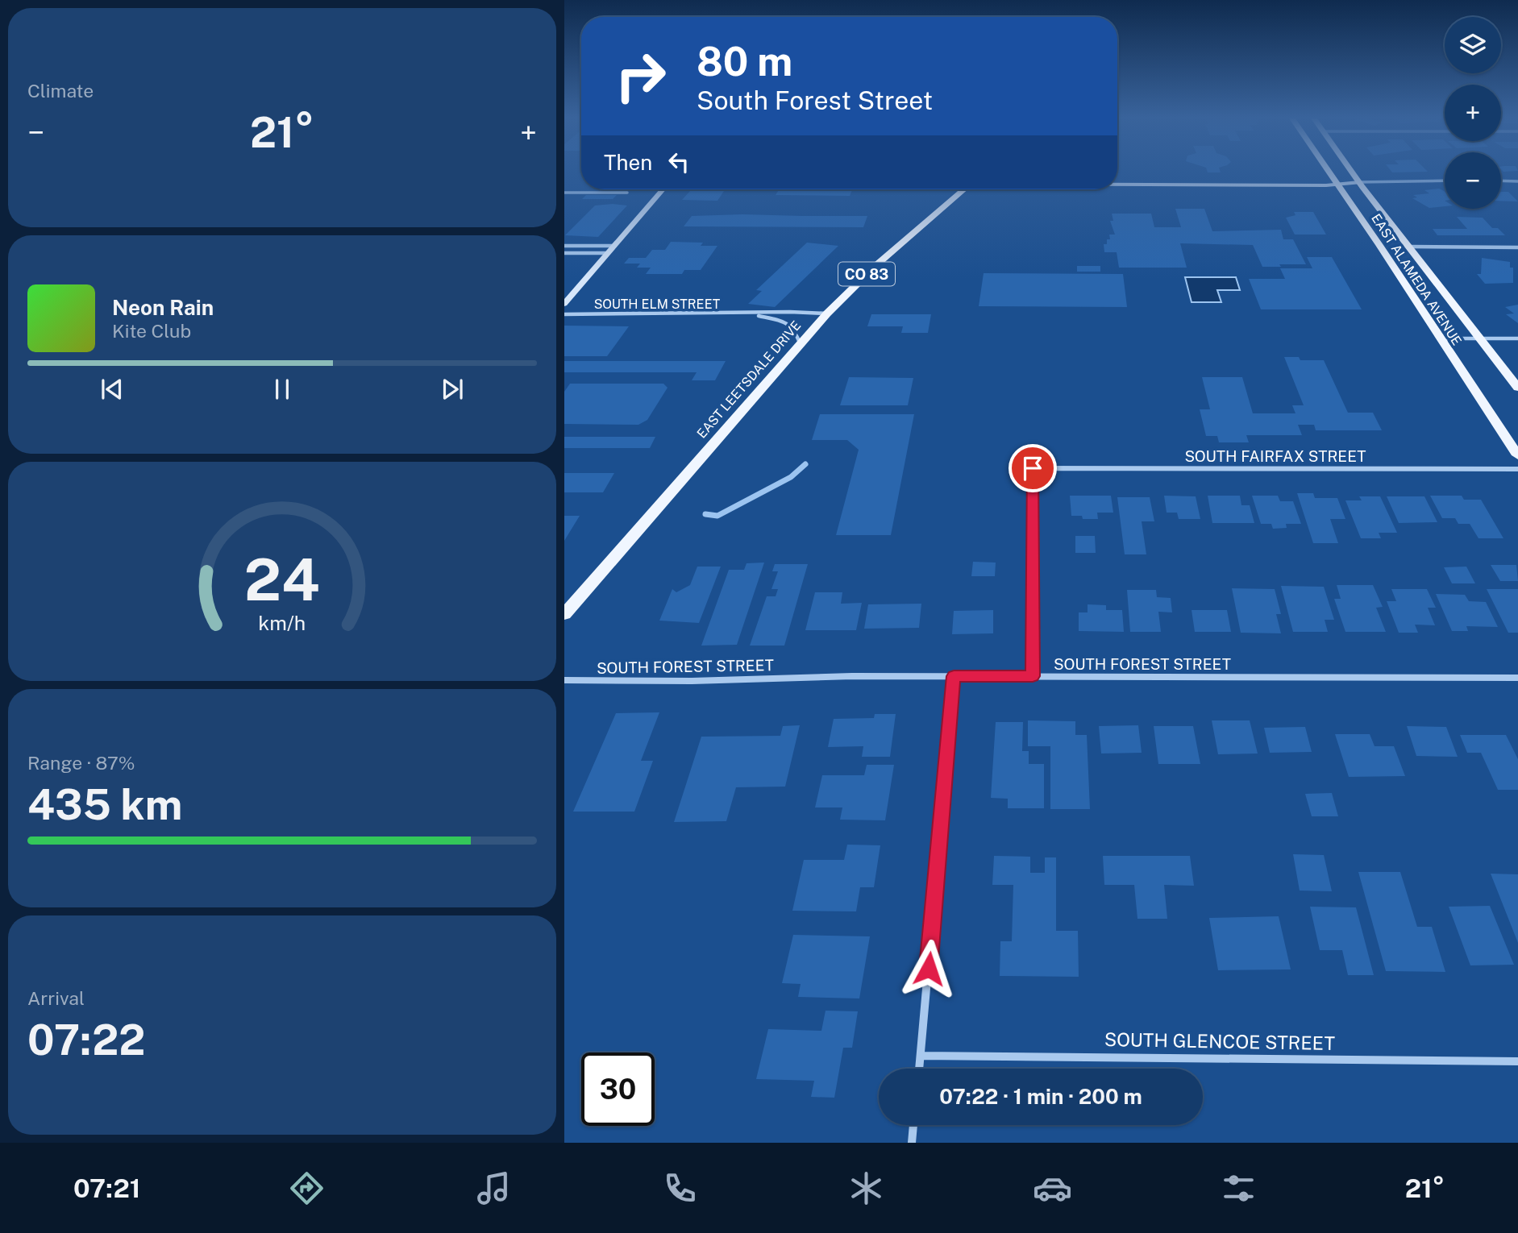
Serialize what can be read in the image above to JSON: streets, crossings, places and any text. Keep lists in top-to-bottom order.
{
  "streets": {
    "main road": ["CO 83", "EAST ALAMEDA AVENUE", "EAST LEETSDALE DRIVE"],
    "street": [
      "SOUTH ELM STREET",
      "SOUTH FAIRFAX STREET",
      "SOUTH FOREST STREET",
      "SOUTH GLENCOE STREET"
    ]
  },
  "crossings": [
    ["SOUTH ELM STREET", "EAST LEETSDALE DRIVE"],
    ["SOUTH FAIRFAX STREET", "SOUTH FOREST STREET"]
  ],
  "page": {
    "tile": [
      "Climate",
      ["Range · 87%", "435 km"],
      ["Arrival", "07:22"]
    ],
    "map_buttons": ["+", "−"],
    "turn": ["80 m", "South Forest Street"],
    "heat": ["−", "21°", "+"],
    "then": "Then",
    "song": ["Neon Rain", "Kite Club"],
    "limit": "30",
    "trip": "07:22 · 1 min · 200 m",
    "tabs": ["07:21", "21°"],
    "gauge": ["24", "km/h"]
  }
}
